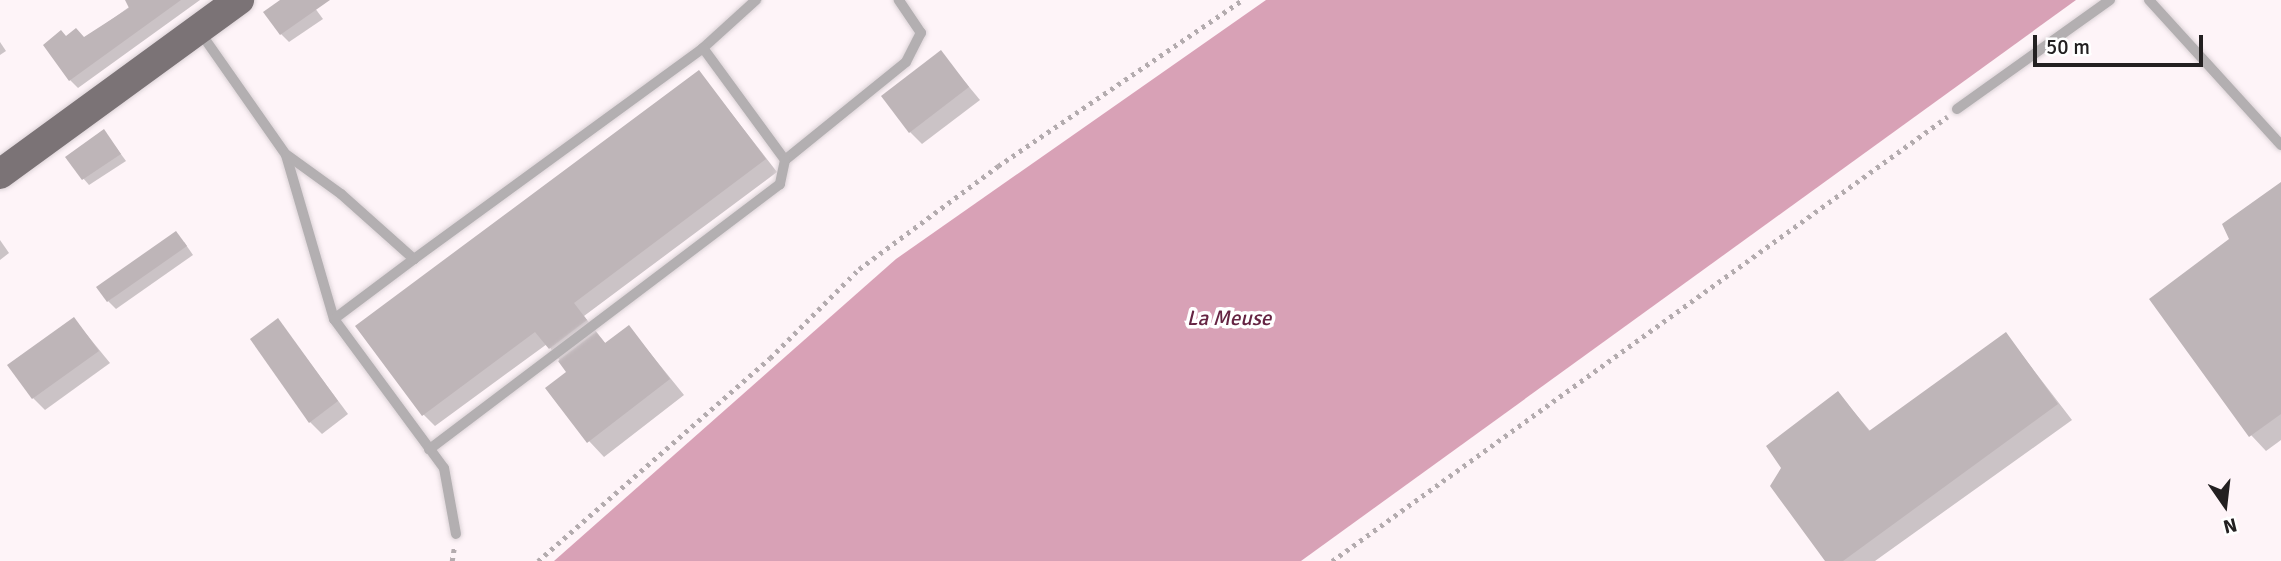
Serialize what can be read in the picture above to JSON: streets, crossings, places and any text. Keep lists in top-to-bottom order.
{
  "water": ["La Meuse"],
  "scale_bar": "50 m",
  "north": "bottom"
}
